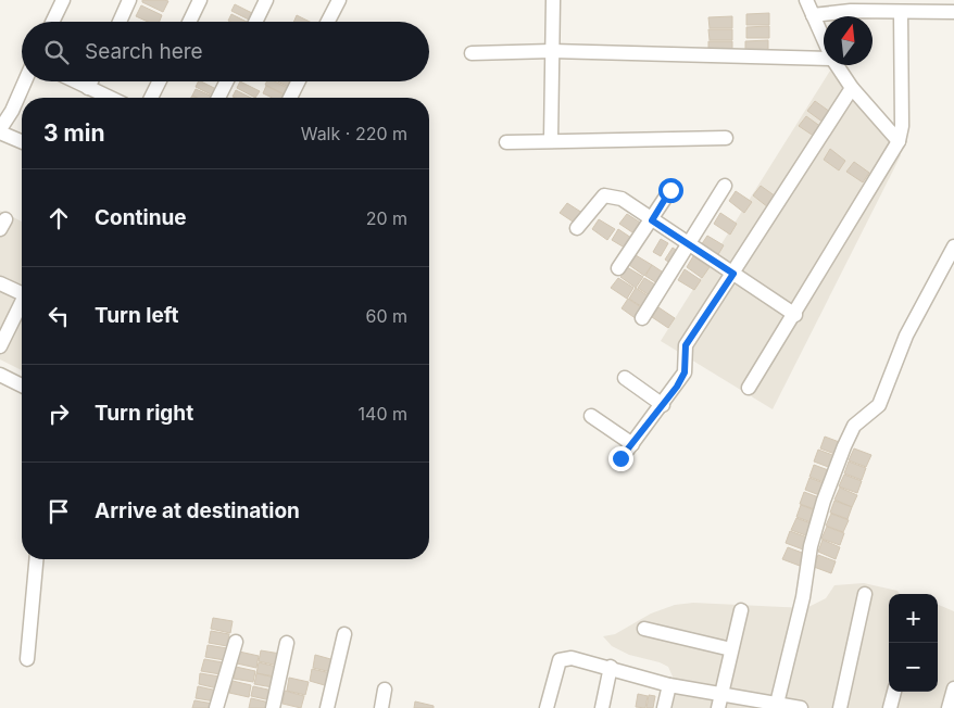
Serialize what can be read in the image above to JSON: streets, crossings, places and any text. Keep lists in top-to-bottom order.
{
  "north": "top",
  "page": {
    "search": "Search here",
    "heading": ["3 min", "Walk · 220 m"],
    "list": [
      ["Continue", "20 m"],
      ["Turn left", "60 m"],
      ["Turn right", "140 m"],
      "Arrive at destination"
    ],
    "map_buttons": ["+", "−"]
  }
}
